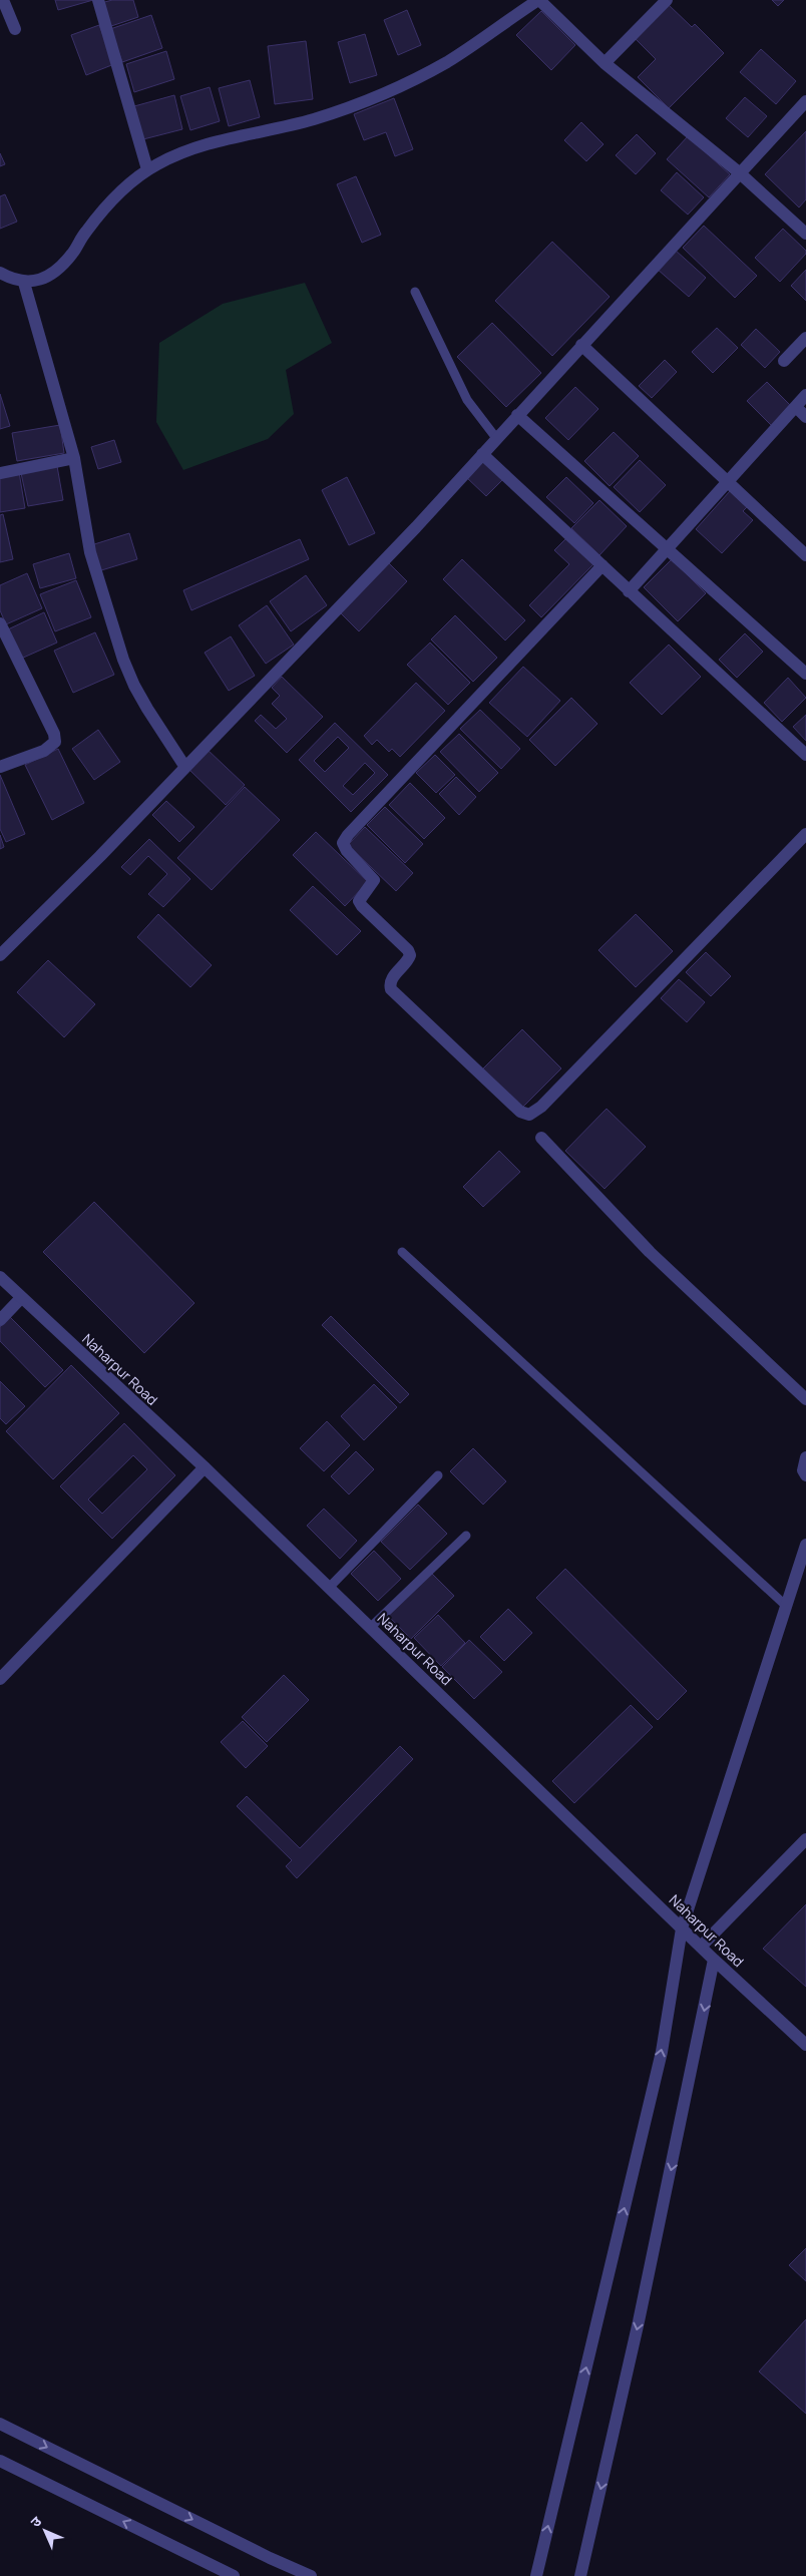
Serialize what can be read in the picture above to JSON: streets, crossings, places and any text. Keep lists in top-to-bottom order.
{
  "streets": {
    "street": ["Naharpur Road"]
  },
  "north": "top left"
}
